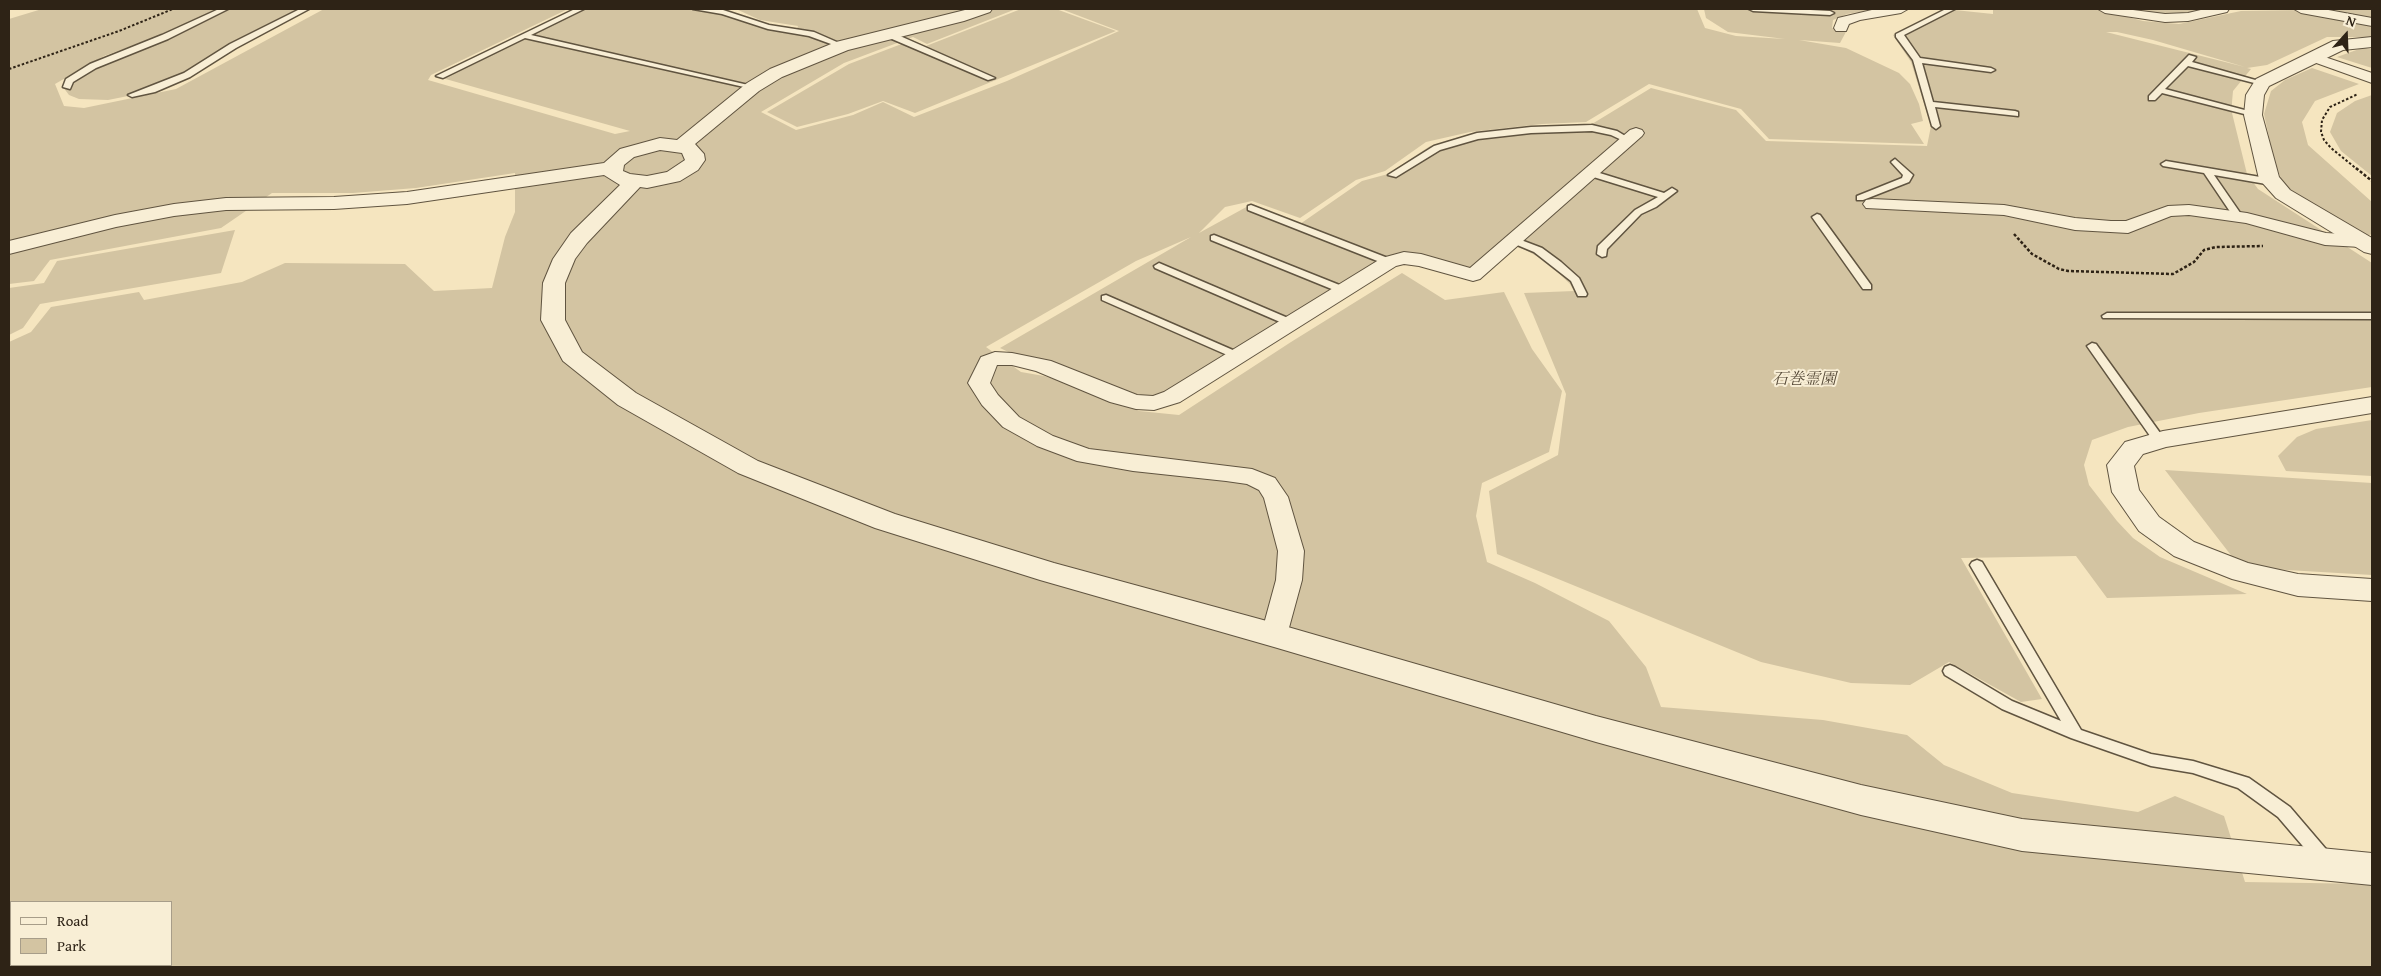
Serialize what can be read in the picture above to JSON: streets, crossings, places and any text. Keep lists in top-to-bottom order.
{
  "parks": ["石巻霊園"],
  "legend": ["Road", "Park"],
  "north": "top"
}
